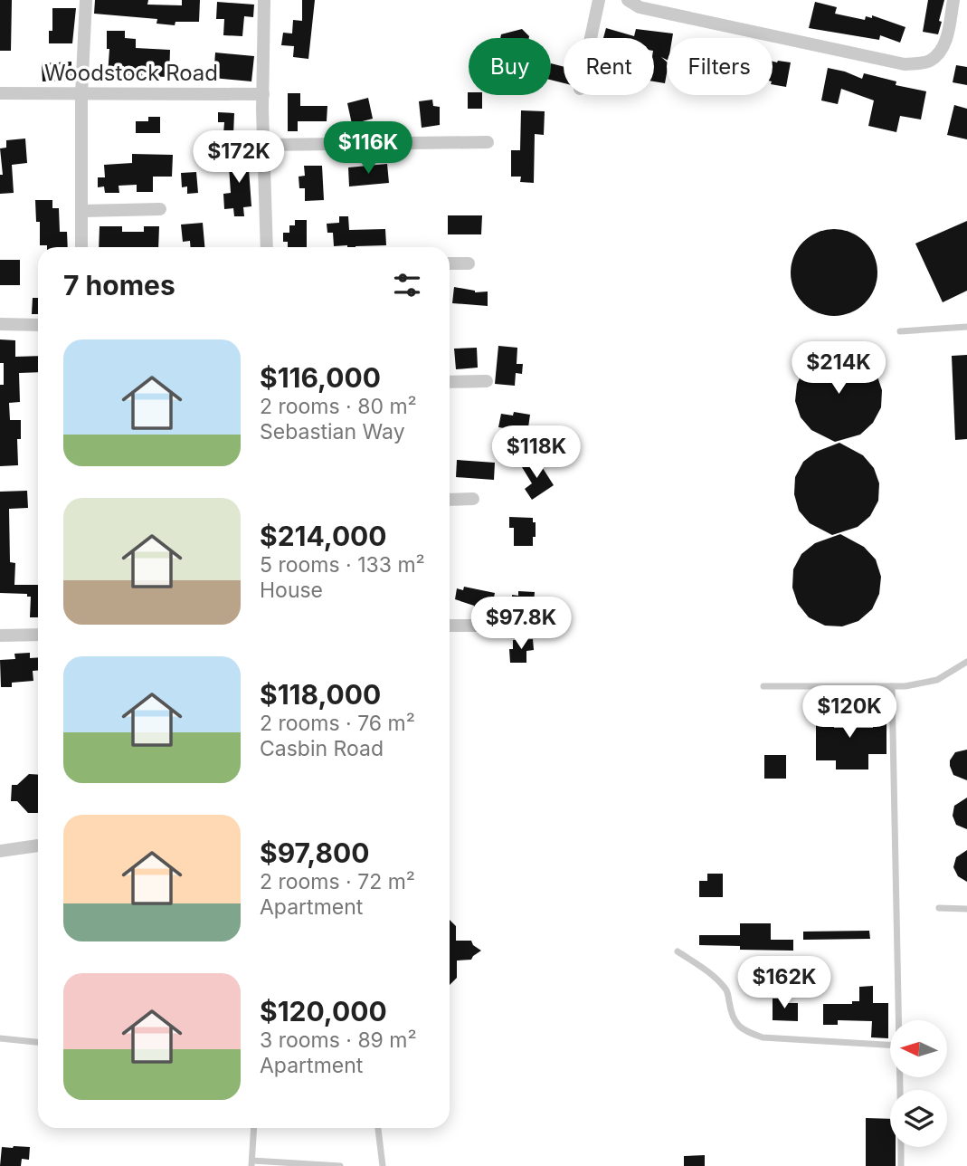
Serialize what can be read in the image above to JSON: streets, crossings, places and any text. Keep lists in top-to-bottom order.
{
  "streets": {
    "street": ["Woodstock Road"]
  },
  "north": "left",
  "page": {
    "chip": ["Buy", "Rent", "Filters"],
    "price": [
      "$116K",
      "$172K",
      "$214K",
      "$118K",
      "$97.8K",
      "$120K",
      "$162K"
    ],
    "heading": "7 homes",
    "list": [
      {
        "name": "$116,000",
        "note": "2 rooms · 80 m² · Sebastian Way"
      },
      {
        "name": "$214,000",
        "note": "5 rooms · 133 m² · House"
      },
      {
        "name": "$118,000",
        "note": "2 rooms · 76 m² · Casbin Road"
      },
      {
        "name": "$97,800",
        "note": "2 rooms · 72 m² · Apartment"
      },
      {
        "name": "$120,000",
        "note": "3 rooms · 89 m² · Apartment"
      }
    ]
  }
}
